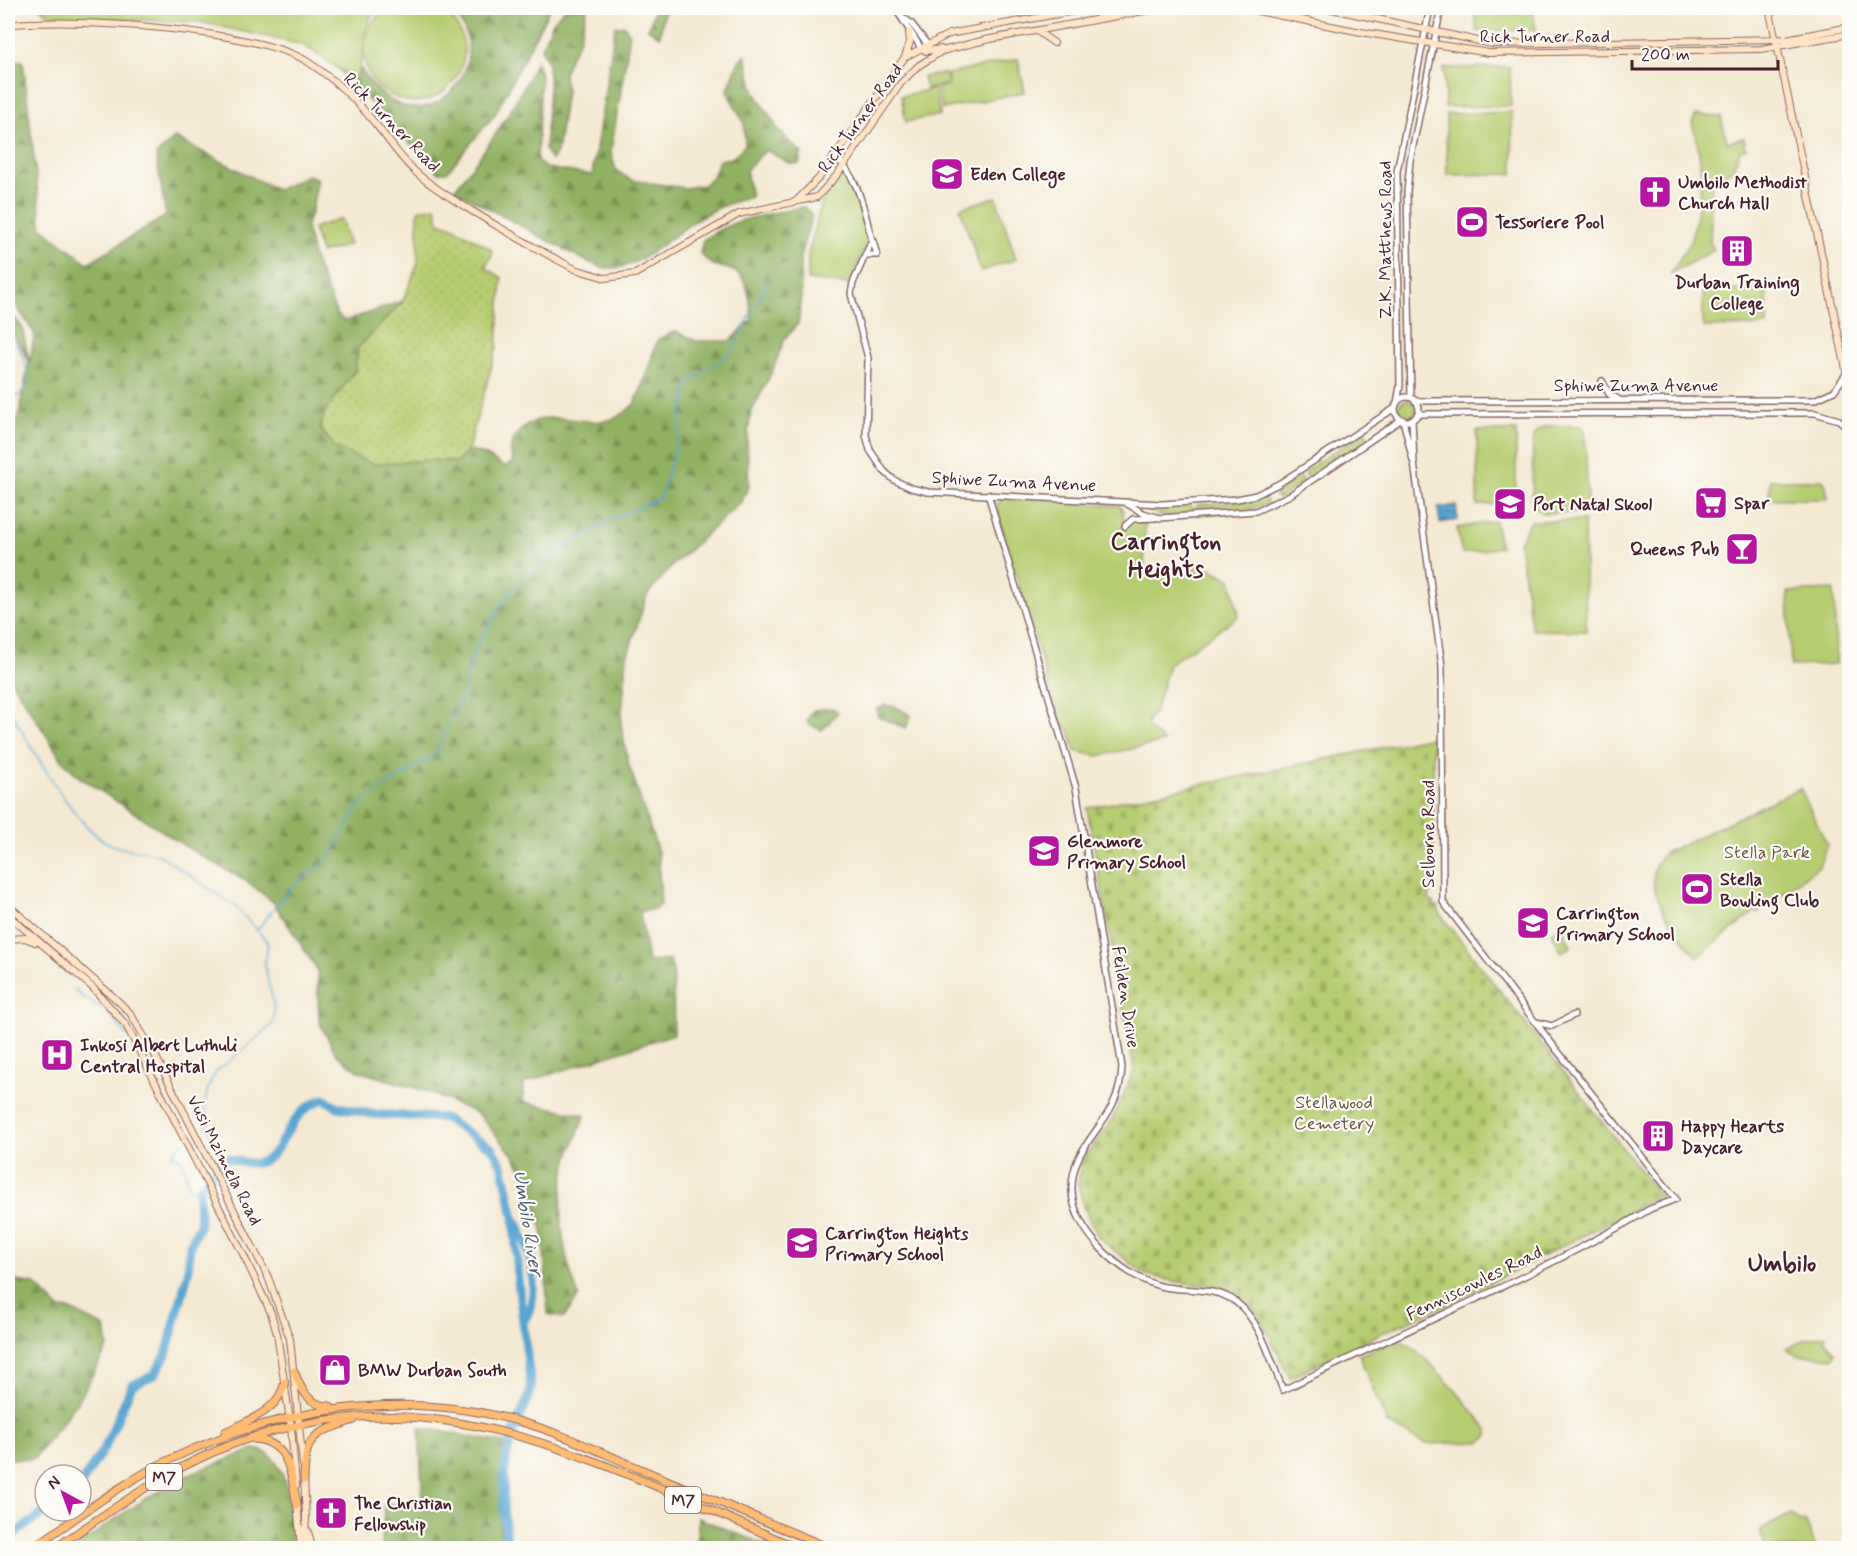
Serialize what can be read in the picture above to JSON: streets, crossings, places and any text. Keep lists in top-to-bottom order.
{
  "streets": {
    "highway": ["M7"],
    "main road": ["Rick Turner Road", "Vusi Mzimela Road"],
    "street": [
      "Z.K. Matthews Road",
      "Sphiwe Zuma Avenue",
      "Selborne Road",
      "Feilden Drive",
      "Fenniscowles Road"
    ]
  },
  "crossings": [
    ["Rick Turner Road", "Z.K. Matthews Road"],
    ["Z.K. Matthews Road", "Sphiwe Zuma Avenue"],
    ["Z.K. Matthews Road", "Selborne Road"],
    ["Sphiwe Zuma Avenue", "Selborne Road"],
    ["Sphiwe Zuma Avenue", "Feilden Drive"],
    ["Selborne Road", "Fenniscowles Road"],
    ["Feilden Drive", "Fenniscowles Road"],
    ["Vusi Mzimela Road", "M7"]
  ],
  "districts": ["Carrington Heights", "Umbilo"],
  "water": ["Umbilo River"],
  "parks": ["Stella Park", "Stellawood Cemetery"],
  "places": {
    "school or university": [
      "Eden College",
      "Port Natal Skool",
      "Glenmore Primary School",
      "Carrington Primary School",
      "Carrington Heights Primary School"
    ],
    "church": ["Umbilo Methodist Church Hall", "The Christian Fellowship"],
    "sports": ["Tessoriere Pool", "Stella Bowling Club"],
    "building": ["Durban Training College", "Happy Hearts Daycare"],
    "supermarket": ["Spar"],
    "bar": ["Queens Pub"],
    "hospital": ["Inkosi Albert Luthuli Central Hospital"],
    "shop": ["BMW Durban South"]
  },
  "scale_bar": "200 m",
  "north": "top left"
}
